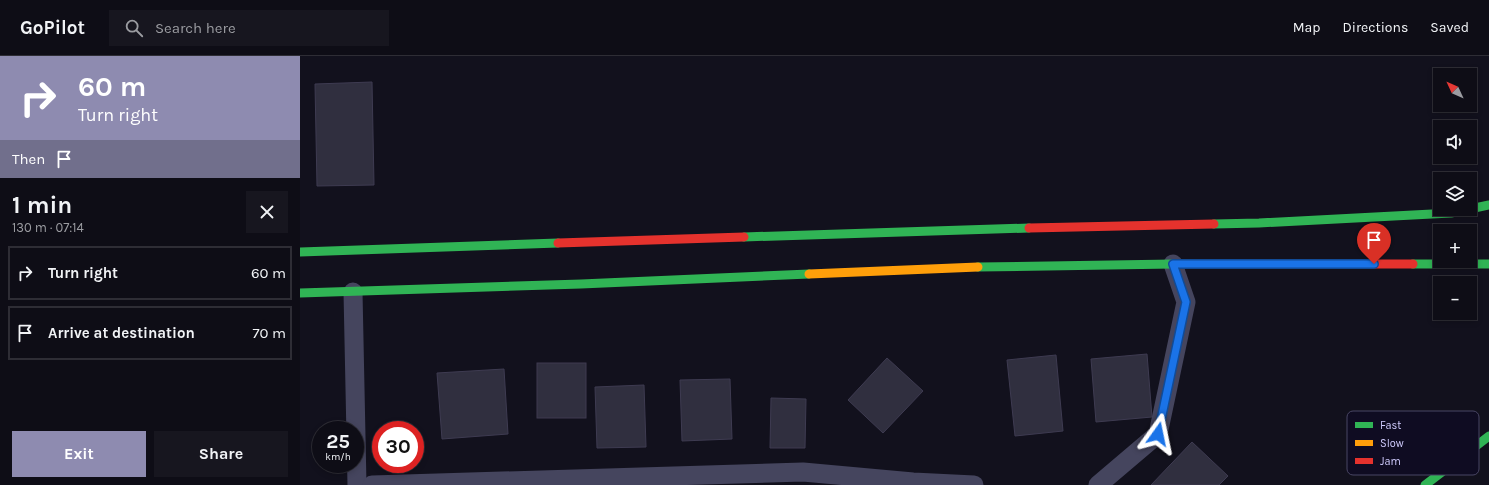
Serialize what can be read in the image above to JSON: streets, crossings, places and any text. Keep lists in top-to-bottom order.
{
  "legend": ["Fast", "Slow", "Jam"],
  "north": "top left",
  "page": {
    "header": "GoPilot",
    "search": "Search here",
    "nav": ["Map", "Directions", "Saved"],
    "turn": ["60 m", "Turn right"],
    "map_buttons": ["+", "−"],
    "then": "Then",
    "heading": ["1 min", "130 m · 07:14"],
    "list": [
      {
        "name": "Turn right",
        "value": "60 m"
      },
      {
        "name": "Arrive at destination",
        "value": "70 m"
      }
    ],
    "speed": "25 km/h",
    "limit": "30",
    "buttons": ["Exit", "Share"]
  }
}
